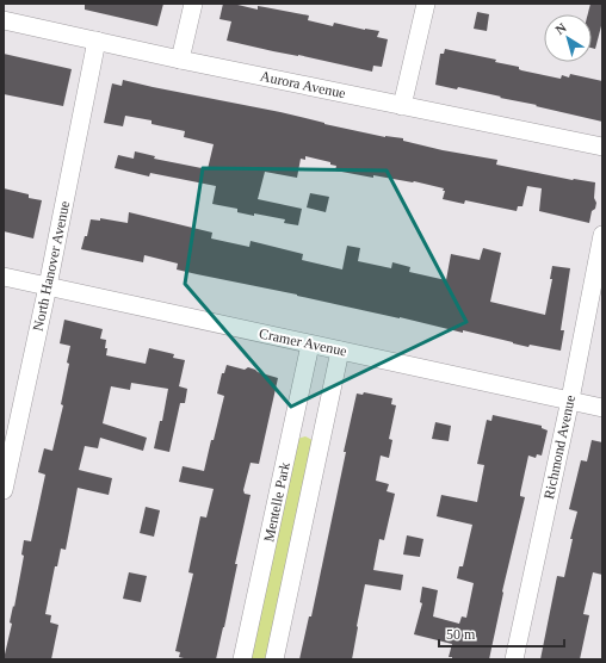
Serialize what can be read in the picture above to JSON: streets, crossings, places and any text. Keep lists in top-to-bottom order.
{
  "streets": {
    "street": [
      "Aurora Avenue",
      "North Hanover Avenue",
      "Cramer Avenue",
      "Richmond Avenue",
      "Mentelle Park"
    ]
  },
  "crossings": [
    ["Aurora Avenue", "North Hanover Avenue"],
    ["North Hanover Avenue", "Cramer Avenue"],
    ["Cramer Avenue", "Richmond Avenue"],
    ["Cramer Avenue", "Mentelle Park"]
  ],
  "scale_bar": "50 m",
  "north": "top left"
}
